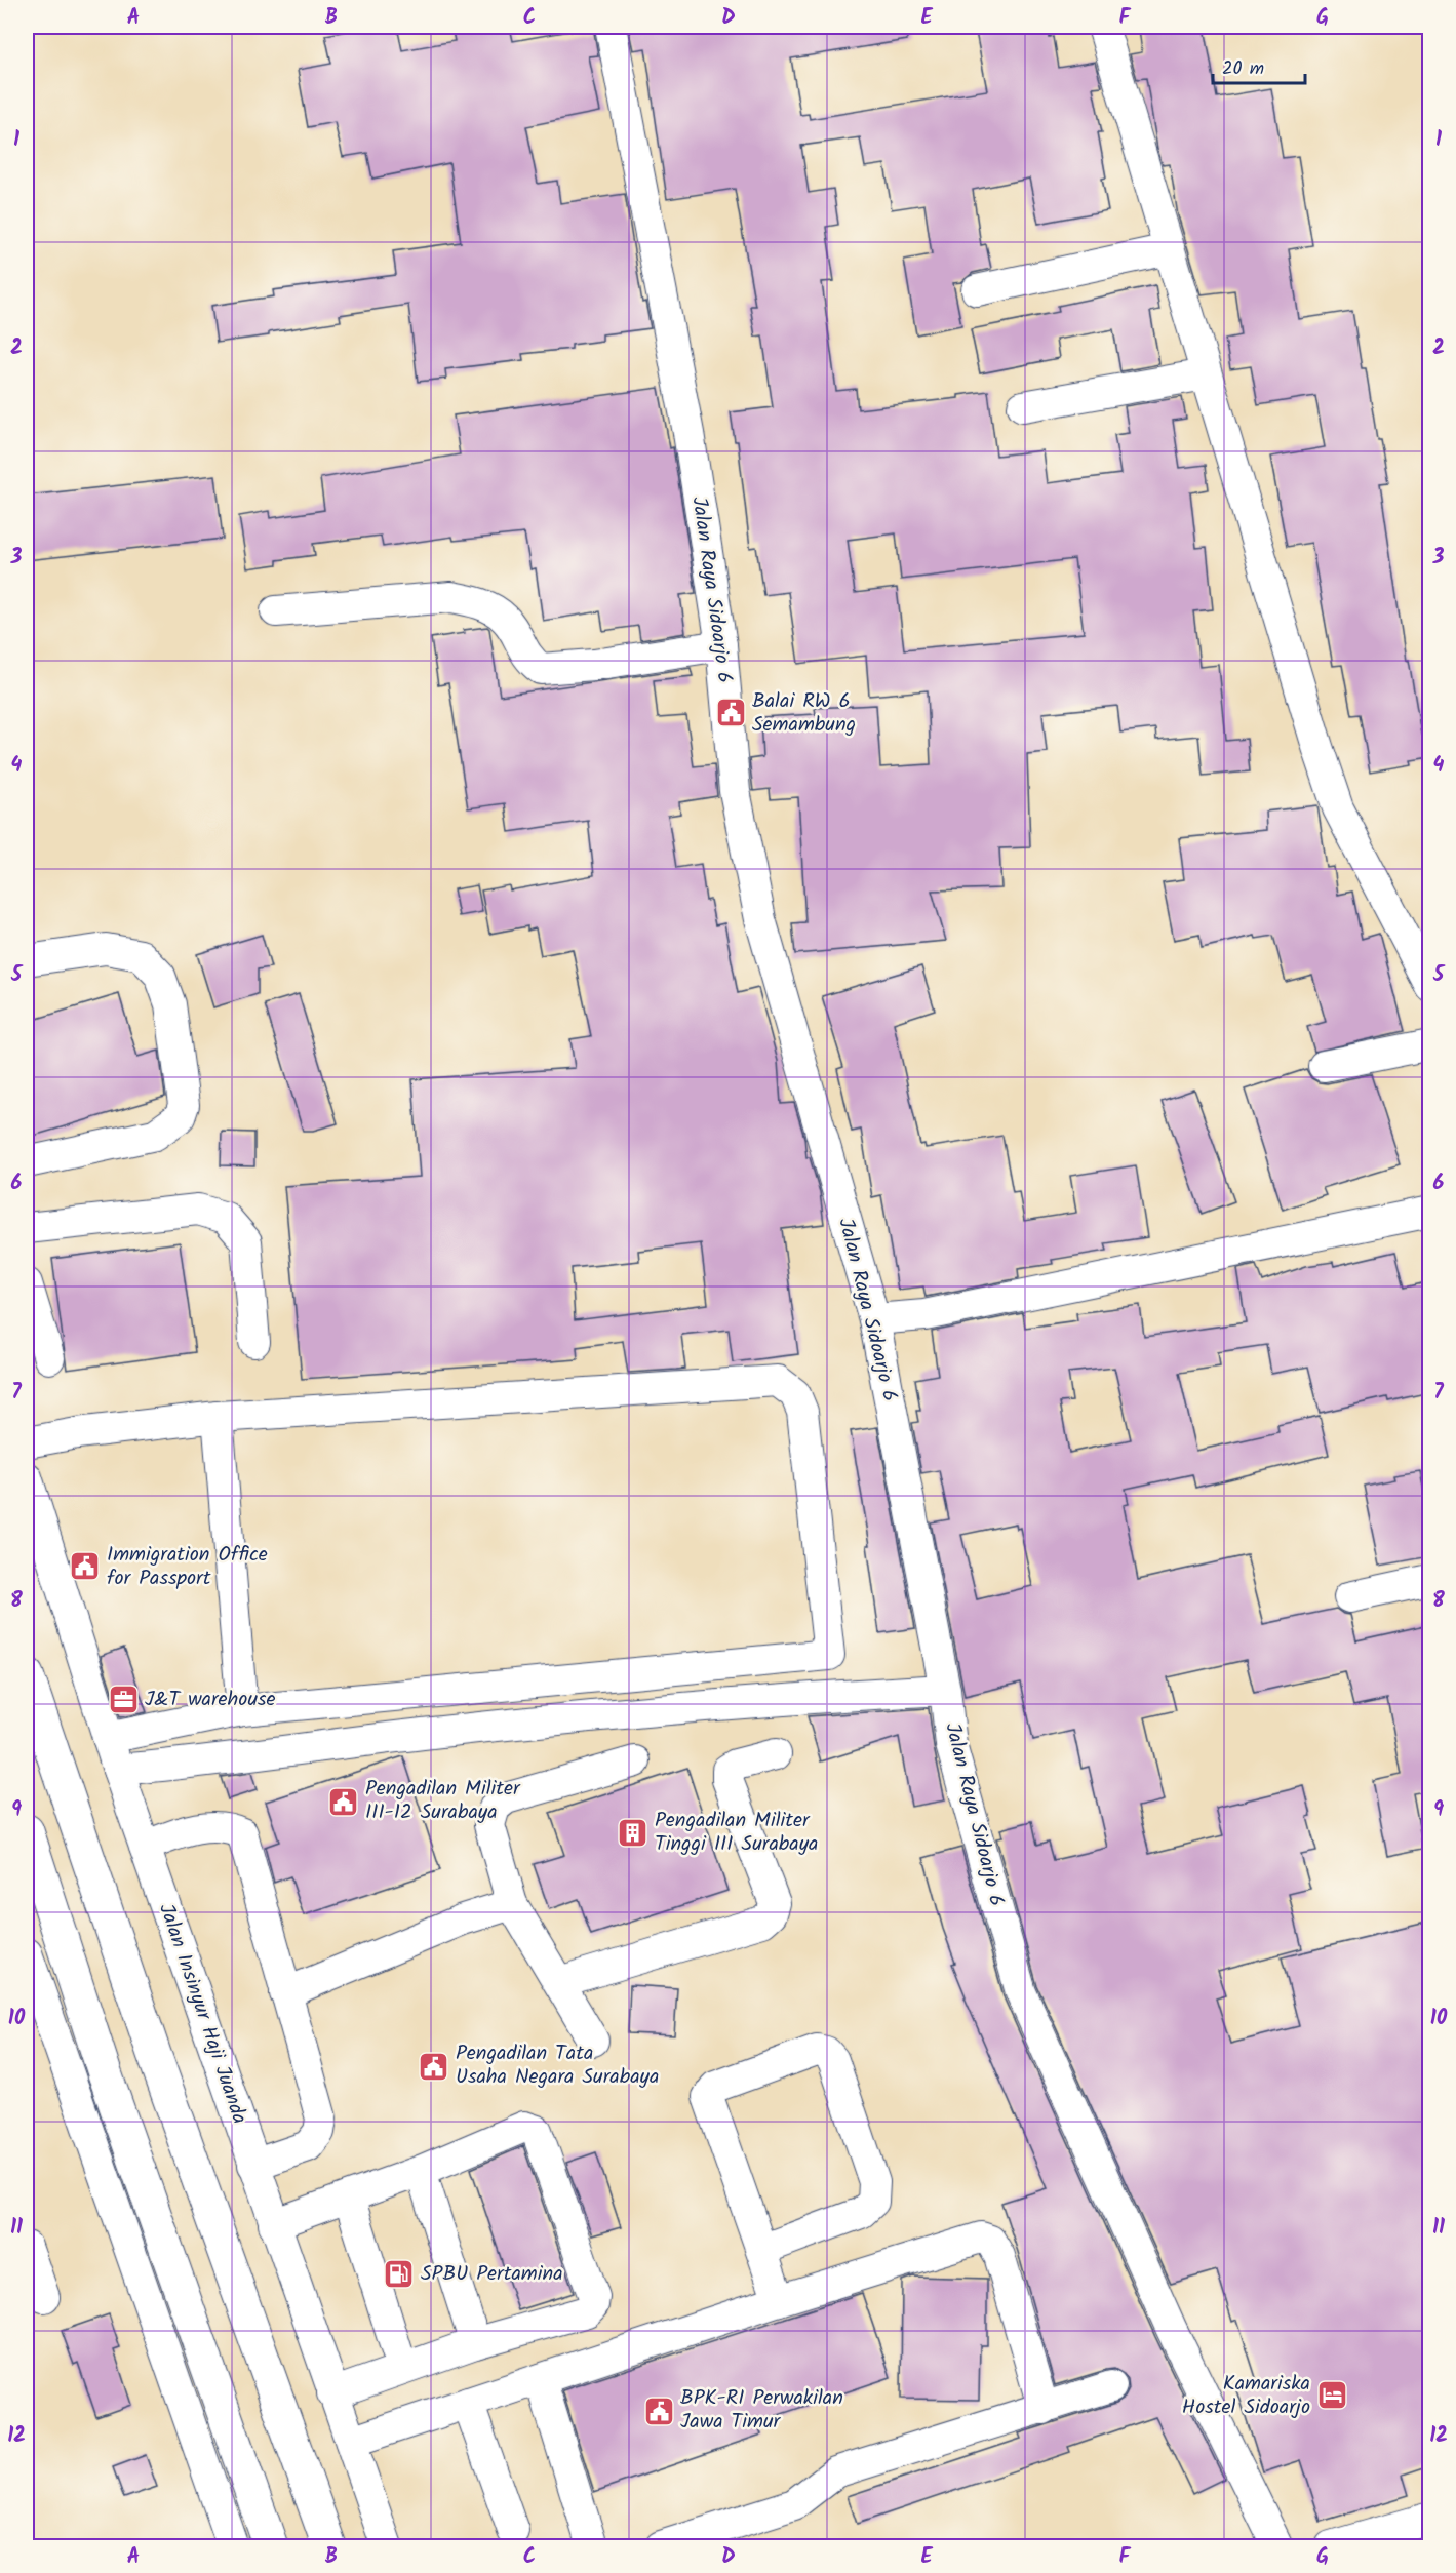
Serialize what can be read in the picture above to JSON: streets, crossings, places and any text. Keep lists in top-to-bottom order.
{
  "streets": {
    "street": ["Jalan Raya Sidoarjo 6", "Jalan Insinyur Haji Juanda"]
  },
  "places": {
    "public building": [
      "Balai RW 6 Semambung",
      "Immigration Office for Passport",
      "Pengadilan Militer III-12 Surabaya",
      "Pengadilan Tata Usaha Negara Surabaya",
      "BPK-RI Perwakilan Jawa Timur"
    ],
    "office": ["J&T warehouse"],
    "building": ["Pengadilan Militer Tinggi III Surabaya"],
    "fuel station": ["SPBU Pertamina"],
    "hotel": ["Kamariska Hostel Sidoarjo"]
  },
  "scale_bar": "20 m",
  "grid": {
    "columns": [
      "A",
      "B",
      "C",
      "D",
      "E",
      "F",
      "G"
    ],
    "rows": [
      "1",
      "2",
      "3",
      "4",
      "5",
      "6",
      "7",
      "8",
      "9",
      "10",
      "11",
      "12"
    ]
  }
}
